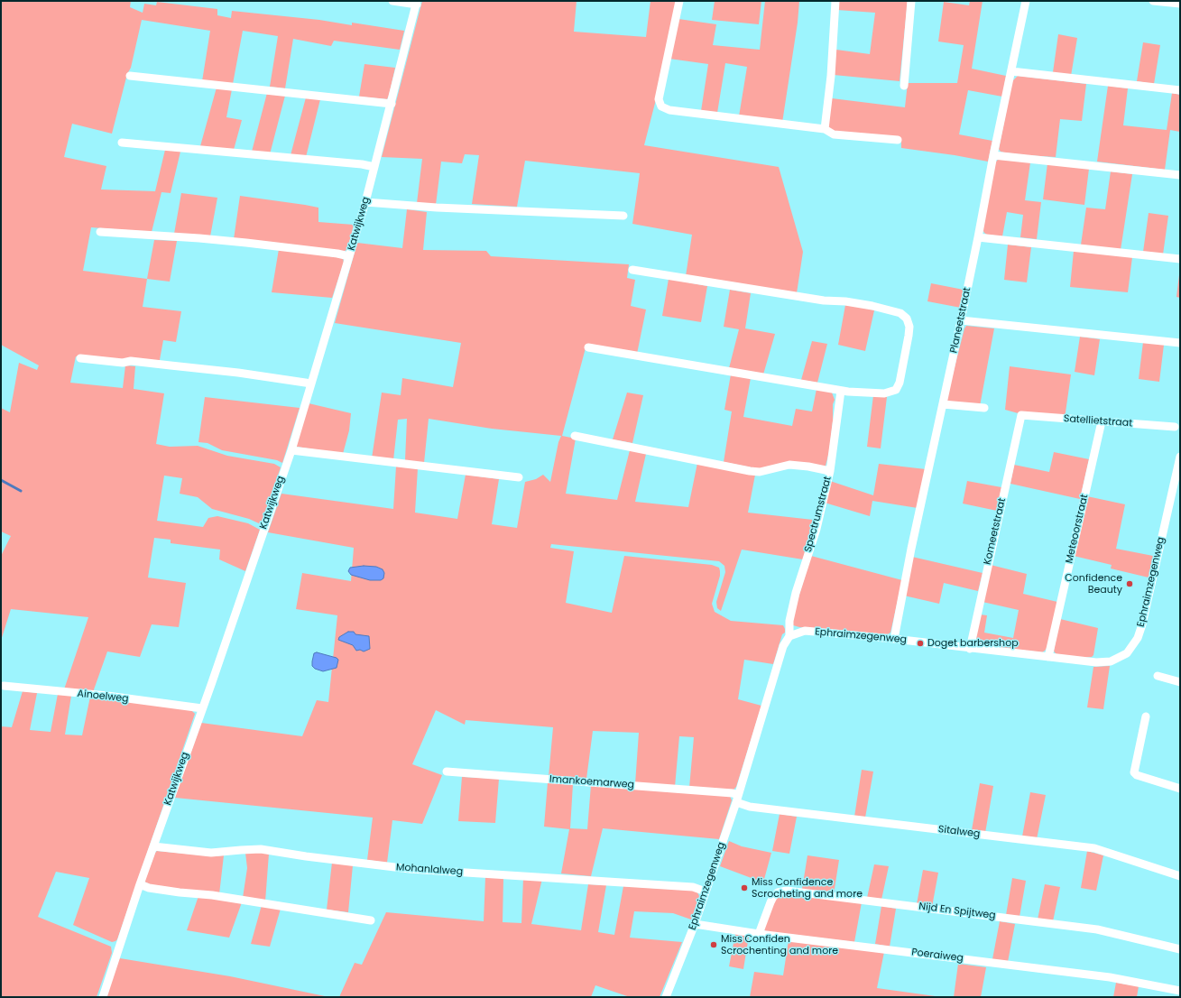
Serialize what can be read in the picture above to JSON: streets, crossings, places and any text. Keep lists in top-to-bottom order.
{
  "streets": {
    "street": [
      "Katwijkweg",
      "Planeetstraat",
      "Satellietstraat",
      "Spectrumstraat",
      "Meteoorstraat",
      "Komeetstraat",
      "Ephraimzegenweg",
      "Ainoelweg",
      "Imankoemarweg",
      "Sitalweg",
      "Mohanlalweg",
      "Nijd En Spijtweg",
      "Poeraiweg"
    ]
  },
  "crossings": [
    ["Katwijkweg", "Ainoelweg"],
    ["Katwijkweg", "Mohanlalweg"],
    ["Planeetstraat", "Ephraimzegenweg"],
    ["Satellietstraat", "Meteoorstraat"],
    ["Satellietstraat", "Komeetstraat"],
    ["Spectrumstraat", "Ephraimzegenweg"],
    ["Meteoorstraat", "Ephraimzegenweg"],
    ["Komeetstraat", "Ephraimzegenweg"],
    ["Ephraimzegenweg", "Imankoemarweg"],
    ["Ephraimzegenweg", "Sitalweg"],
    ["Ephraimzegenweg", "Mohanlalweg"],
    ["Ephraimzegenweg", "Poeraiweg"],
    ["Imankoemarweg", "Sitalweg"],
    ["Nijd En Spijtweg", "Poeraiweg"]
  ],
  "places": [
    "Confidence Beauty",
    "Doget barbershop",
    "Miss Confidence Scrocheting and more",
    "Miss Confiden Scrochenting and more"
  ]
}
